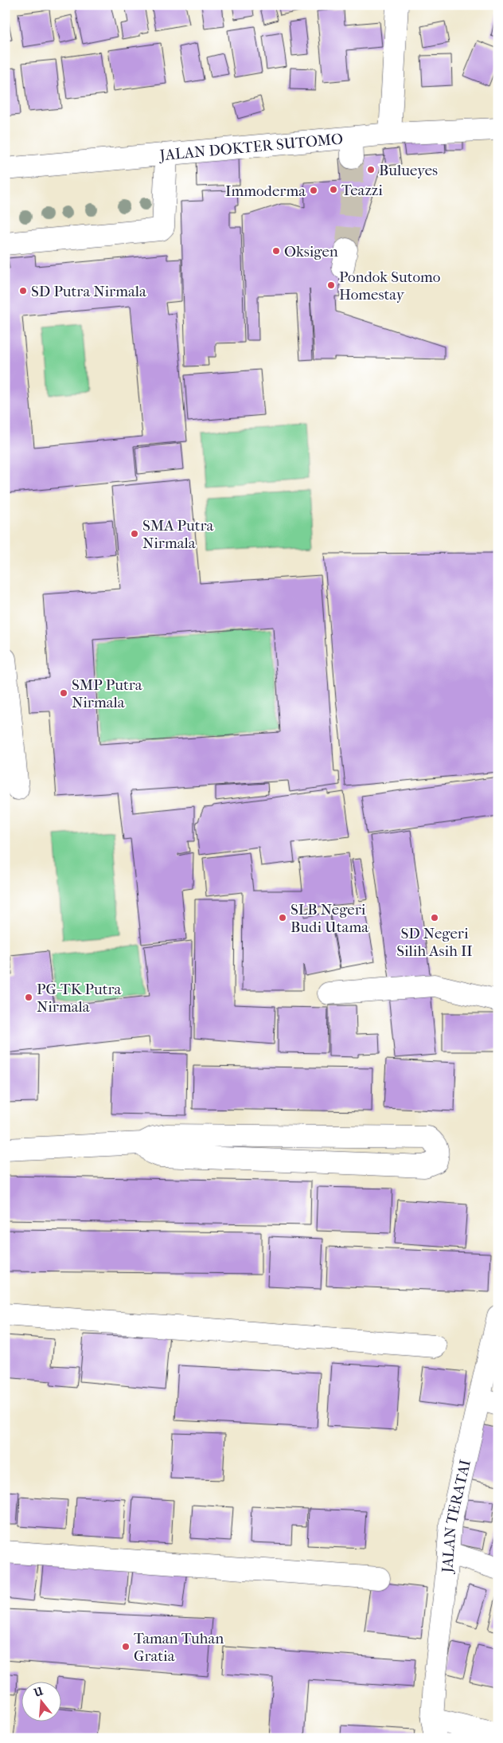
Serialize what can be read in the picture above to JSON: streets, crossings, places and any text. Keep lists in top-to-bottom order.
{
  "streets": {
    "street": ["JALAN DOKTER SUTOMO", "JALAN TERATAI"]
  },
  "places": [
    "Bulueyes",
    "Teazzi",
    "Immoderma",
    "Oksigen",
    "Pondok Sutomo Homestay",
    "SD Putra Nirmala",
    "SMA Putra Nirmala",
    "SMP Putra Nirmala",
    "SLB Negeri Budi Utama",
    "SD Negeri Silih Asih II",
    "PG-TK Putra Nirmala",
    "Taman Tuhan Gratia"
  ],
  "north": "top"
}
